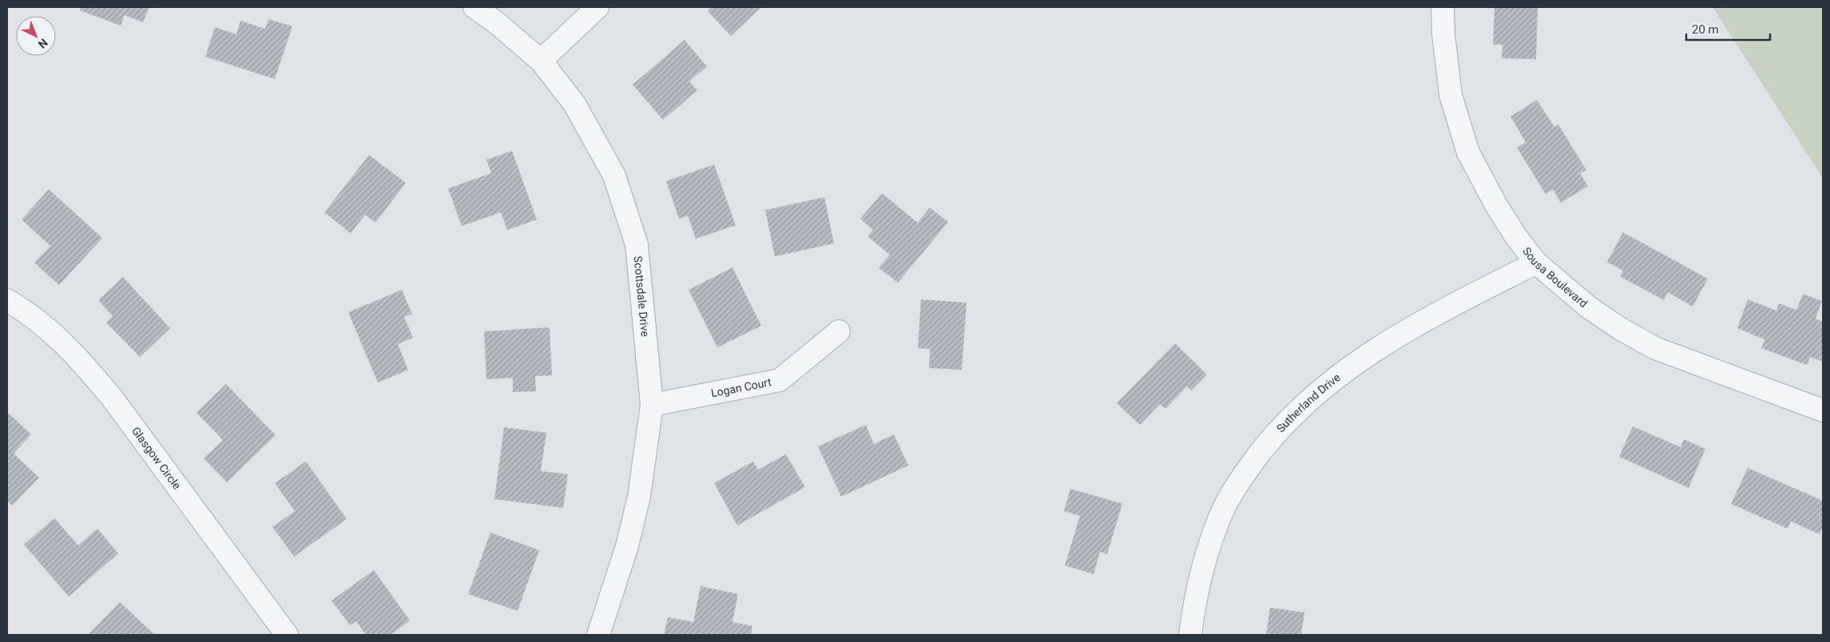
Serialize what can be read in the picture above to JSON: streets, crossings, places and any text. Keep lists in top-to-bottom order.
{
  "streets": {
    "street": [
      "Sousa Boulevard",
      "Scottsdale Drive",
      "Logan Court",
      "Sutherland Drive",
      "Glasgow Circle"
    ]
  },
  "crossings": [
    ["Sousa Boulevard", "Sutherland Drive"],
    ["Scottsdale Drive", "Logan Court"]
  ],
  "scale_bar": "20 m",
  "north": "bottom right"
}
